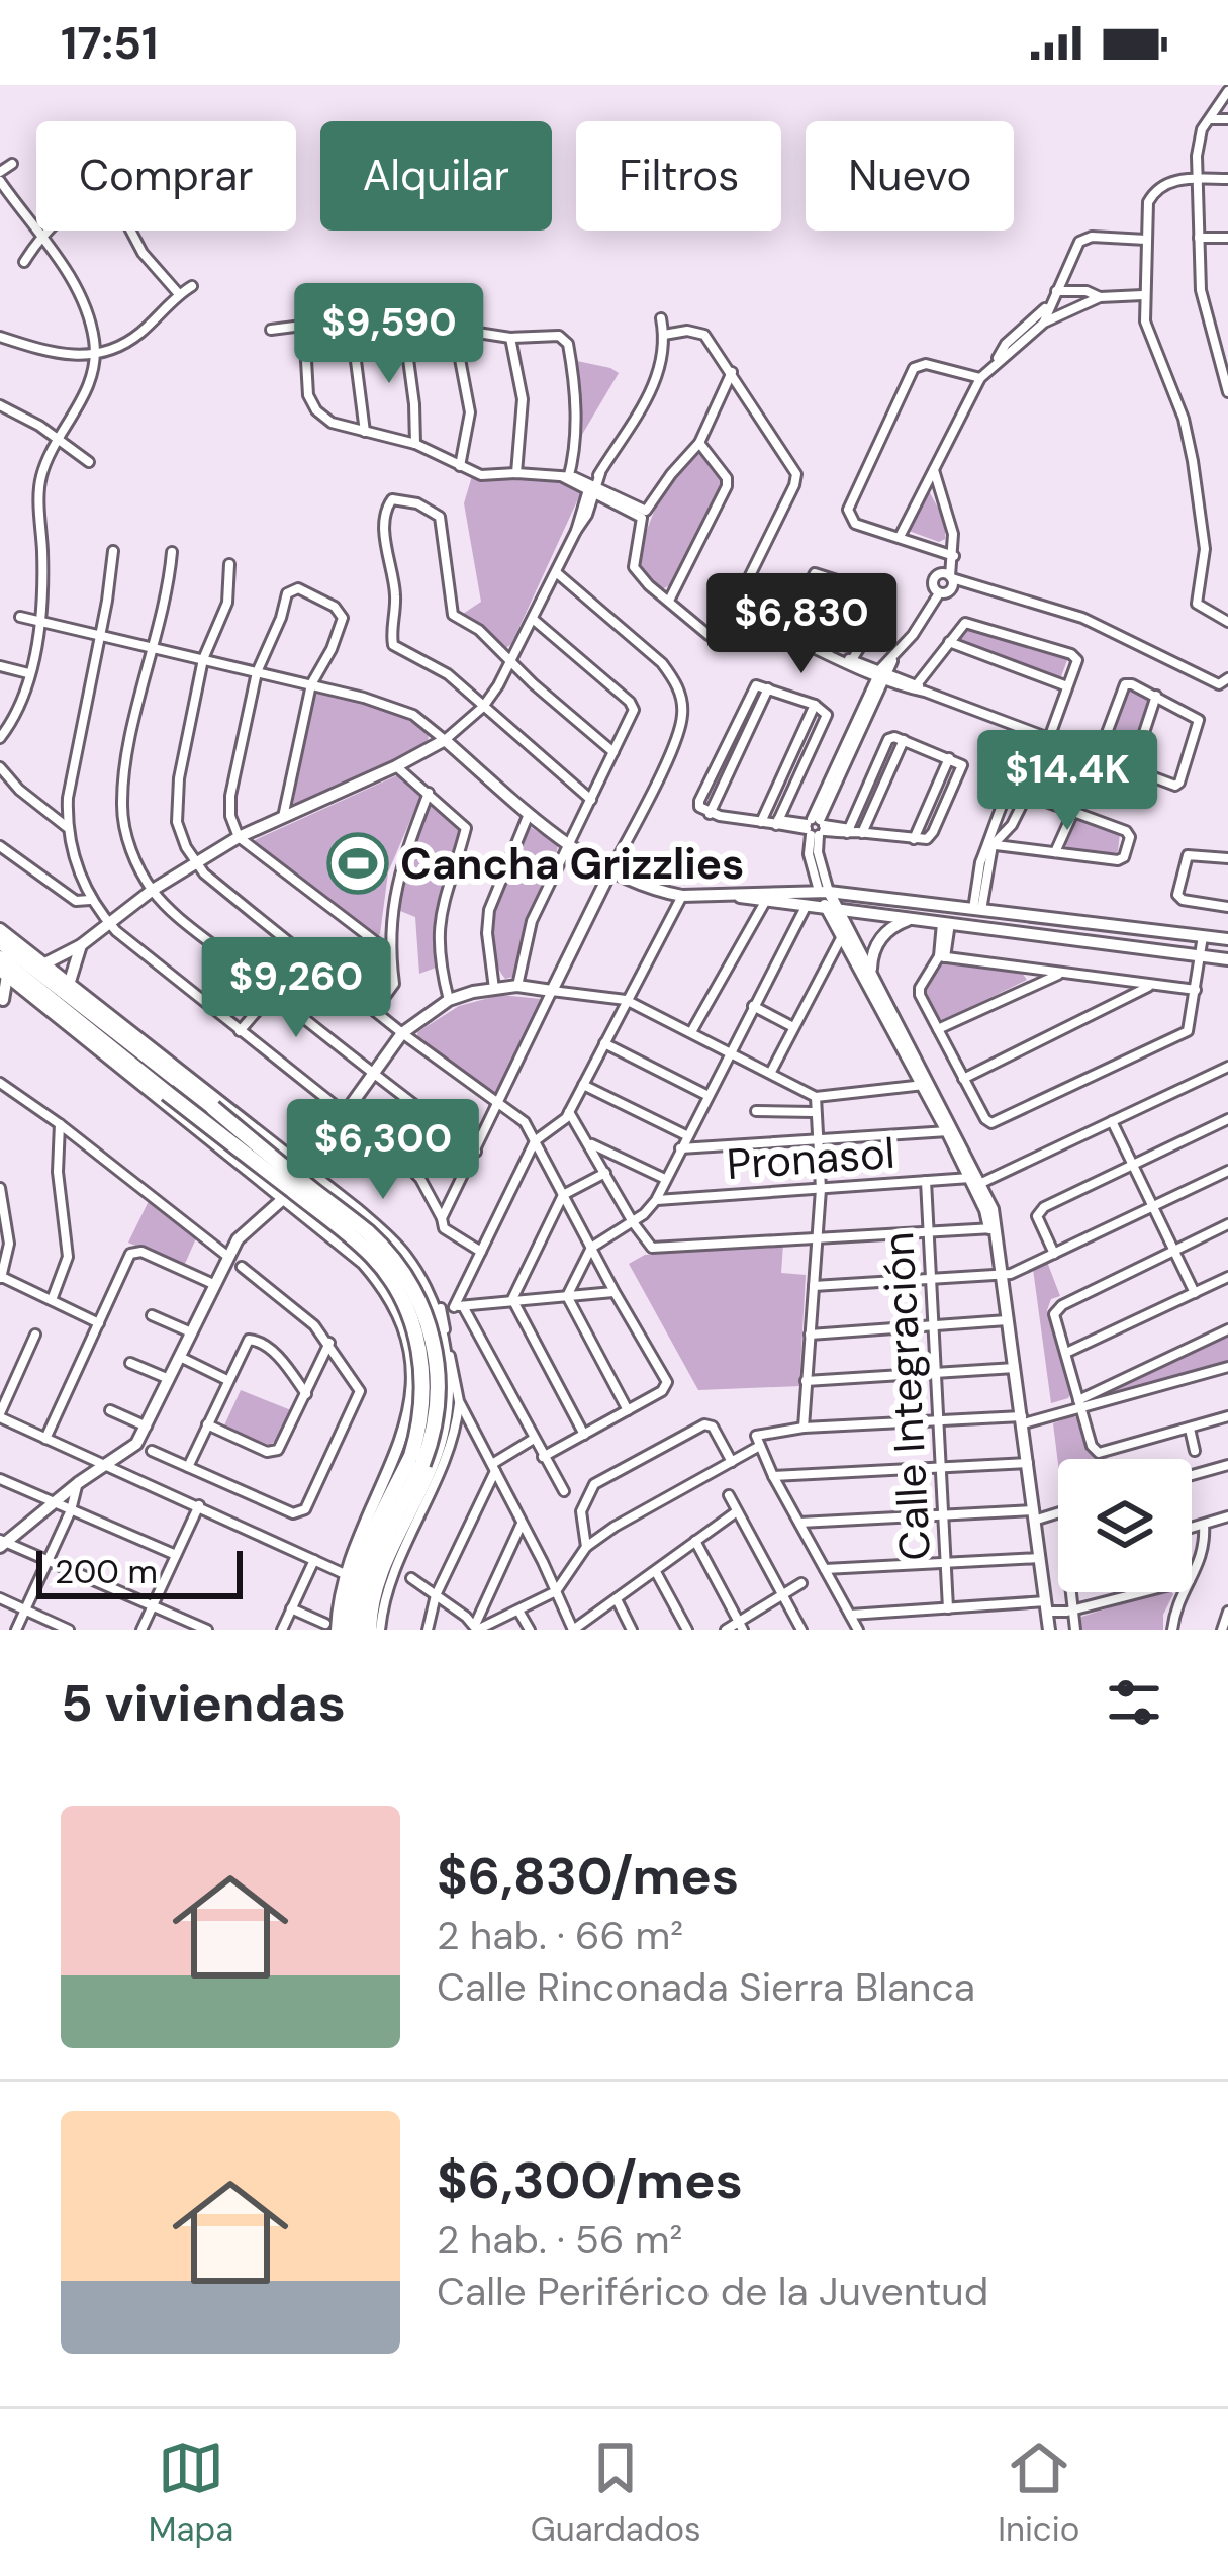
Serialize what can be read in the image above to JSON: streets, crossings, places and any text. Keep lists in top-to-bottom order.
{
  "streets": {
    "street": ["Pronasol", "Calle Integración"]
  },
  "crossings": [
    ["Pronasol", "Calle Integración"]
  ],
  "places": {
    "sports": ["Cancha Grizzlies"]
  },
  "scale_bar": "200 m",
  "page": {
    "status": "17:51",
    "chip": [
      "Comprar",
      "Alquilar",
      "Filtros",
      "Nuevo"
    ],
    "price": [
      "$9,590",
      "$6,830",
      "$14.4K",
      "$9,260",
      "$6,300"
    ],
    "scale": "200 m",
    "heading": "5 viviendas",
    "list": [
      {
        "name": "$6,830/mes",
        "note": "2 hab. · 66 m² · Calle Rinconada Sierra Blanca"
      },
      {
        "name": "$6,300/mes",
        "note": "2 hab. · 56 m² · Calle Periférico de la Juventud"
      }
    ],
    "tabs": ["Mapa", "Guardados", "Inicio"]
  }
}
